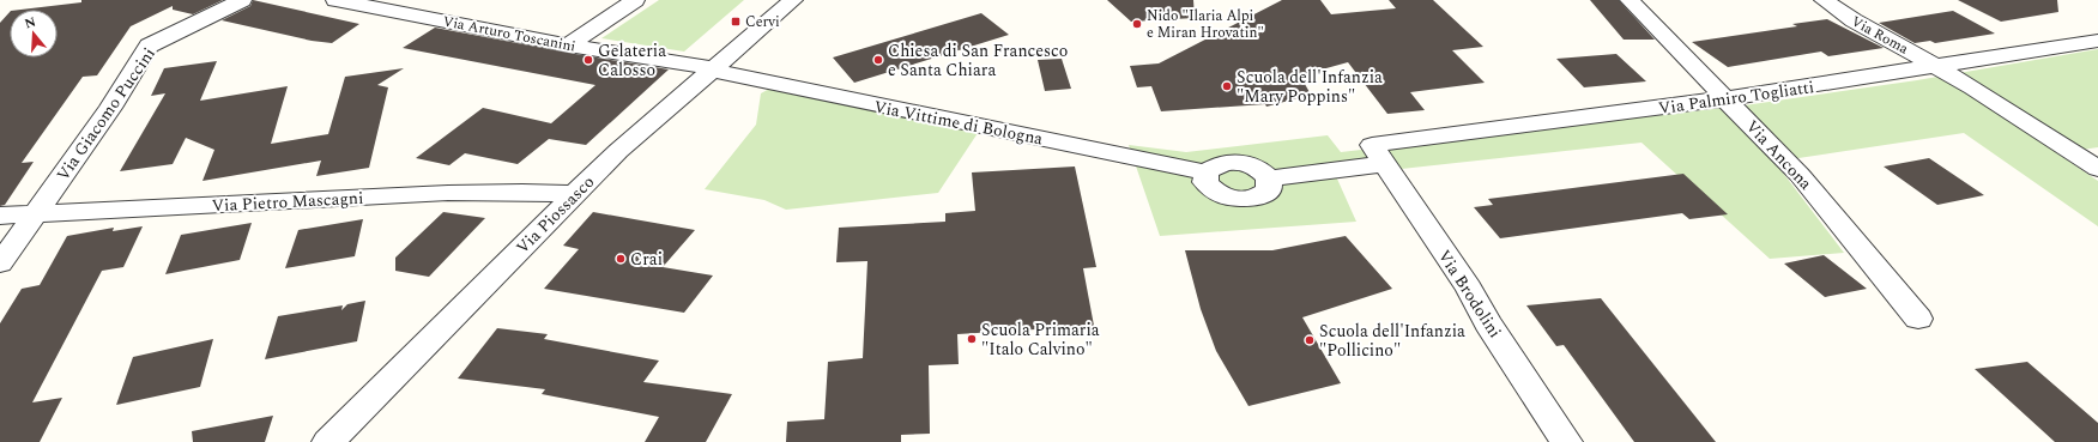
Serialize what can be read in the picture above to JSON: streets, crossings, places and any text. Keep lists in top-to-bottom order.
{
  "streets": {
    "street": [
      "Via Arturo Toscanini",
      "Via Roma",
      "Via Palmiro Togliatti",
      "Via Giacomo Puccini",
      "Via Vittime di Bologna",
      "Via Ancona",
      "Via Pietro Mascagni",
      "Via Piossasco",
      "Via Brodolini"
    ]
  },
  "crossings": [
    ["Via Arturo Toscanini", "Via Vittime di Bologna"],
    ["Via Arturo Toscanini", "Via Piossasco"],
    ["Via Roma", "Via Palmiro Togliatti"],
    ["Via Palmiro Togliatti", "Via Ancona"],
    ["Via Palmiro Togliatti", "Via Brodolini"],
    ["Via Giacomo Puccini", "Via Pietro Mascagni"],
    ["Via Vittime di Bologna", "Via Piossasco"],
    ["Via Pietro Mascagni", "Via Piossasco"]
  ],
  "places": {
    "transit": ["Cervi"],
    "other": [
      "Nido \"Ilaria Alpi e Miran Hrovatin\"",
      "Gelateria Calosso",
      "Chiesa di San Francesco e Santa Chiara",
      "Scuola dell'Infanzia \"Mary Poppins\"",
      "Crai",
      "Scuola Primaria \"Italo Calvino\"",
      "Scuola dell'Infanzia \"Pollicino\""
    ]
  },
  "north": "top"
}
